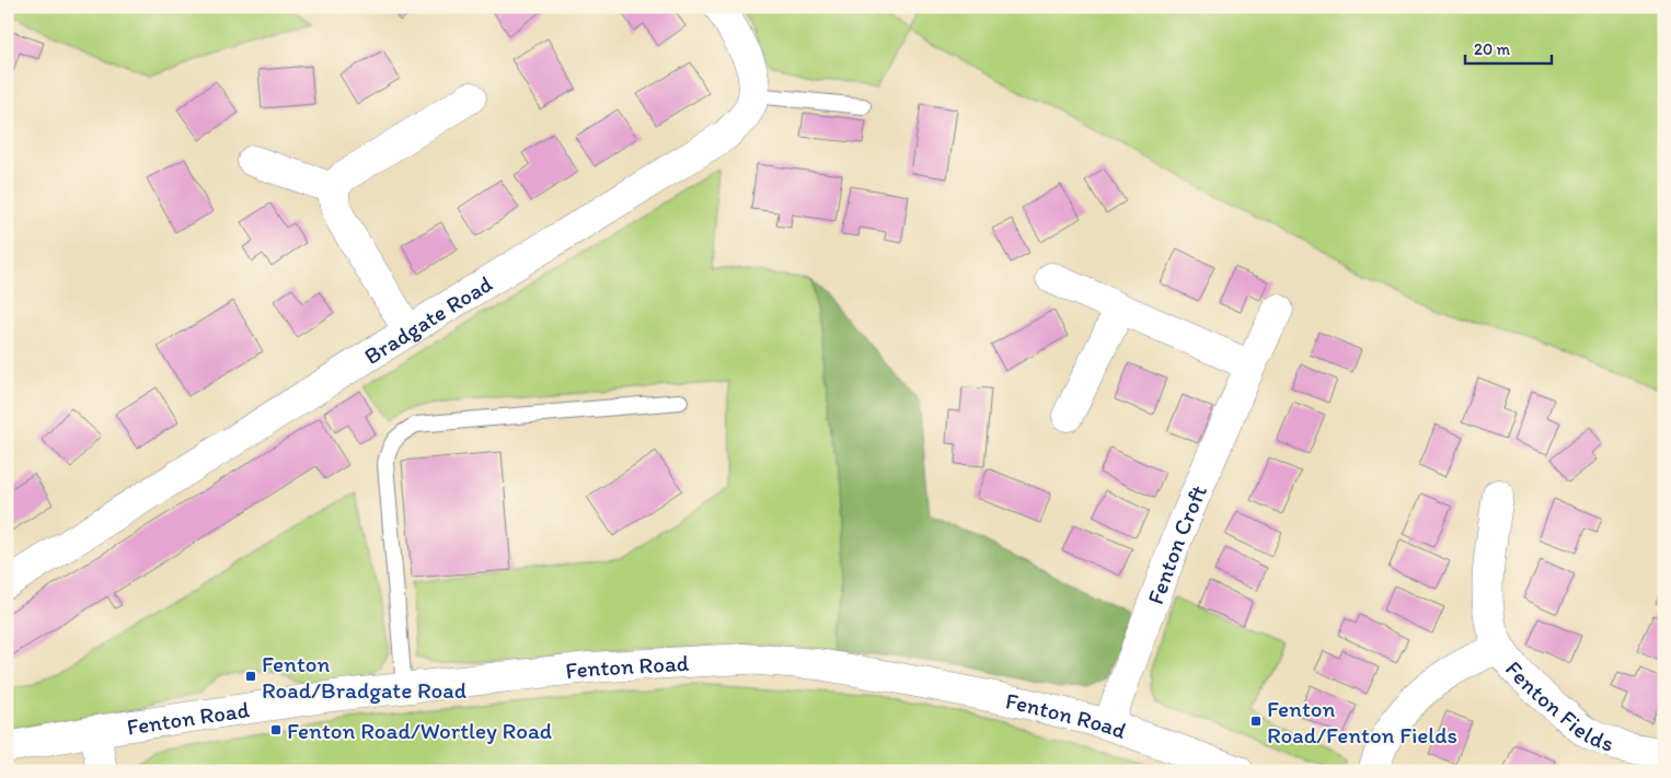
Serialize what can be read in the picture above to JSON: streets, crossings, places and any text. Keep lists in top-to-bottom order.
{
  "streets": {
    "street": [
      "Bradgate Road",
      "Fenton Croft",
      "Fenton Road",
      "Fenton Fields"
    ]
  },
  "crossings": [
    ["Fenton Croft", "Fenton Road"]
  ],
  "places": {
    "transit": ["Fenton Road/Bradgate Road", "Fenton Road/Fenton Fields", "Fenton Road/Wortley Road"]
  },
  "scale_bar": "20 m"
}
